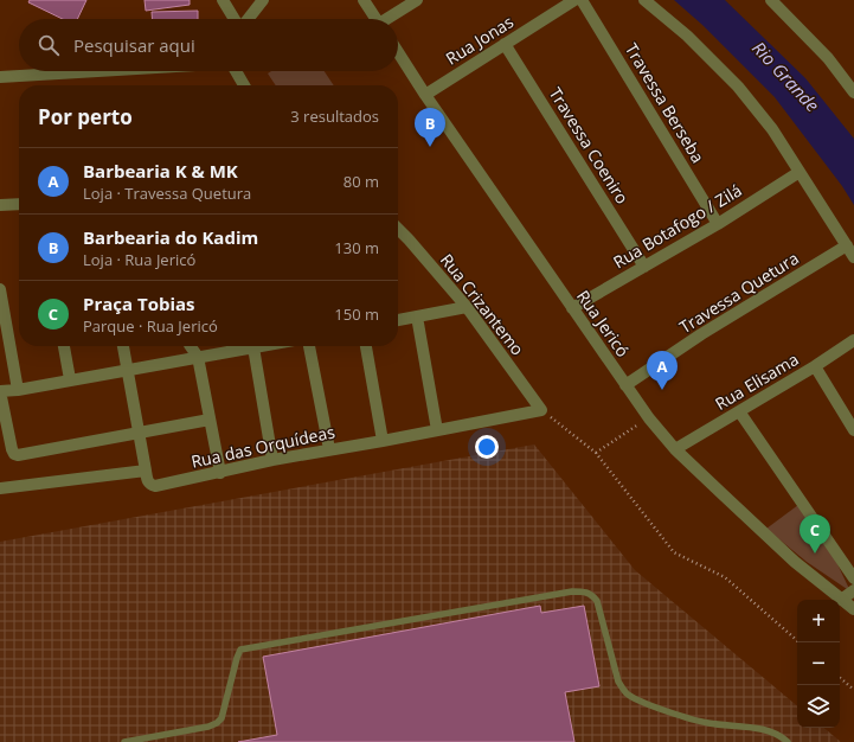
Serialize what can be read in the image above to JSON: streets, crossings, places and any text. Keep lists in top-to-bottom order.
{
  "streets": {
    "street": [
      "Rua Jonas",
      "Travessa Berseba",
      "Travessa Coeniro",
      "Rua Botafogo / Zilá",
      "Travessa Quetura",
      "Rua Crizantemo",
      "Rua Jericó",
      "Rua Elisama",
      "Rua das Orquídeas"
    ]
  },
  "crossings": [
    ["Rua Jonas", "Travessa Coeniro"],
    ["Rua Jonas", "Rua Jericó"],
    ["Travessa Berseba", "Rua Botafogo / Zilá"],
    ["Travessa Coeniro", "Rua Botafogo / Zilá"],
    ["Rua Botafogo / Zilá", "Rua Jericó"],
    ["Travessa Quetura", "Rua Jericó"],
    ["Rua Crizantemo", "Rua das Orquídeas"],
    ["Rua Jericó", "Rua Elisama"]
  ],
  "water": ["Rio Grande"],
  "page": {
    "search": "Pesquisar aqui",
    "heading": ["Por perto", "3 resultados"],
    "pins": ["B", "A", "C"],
    "list": [
      {
        "mark": "A",
        "name": "Barbearia K & MK",
        "note": "Loja · Travessa Quetura",
        "value": "80 m"
      },
      {
        "mark": "B",
        "name": "Barbearia do Kadim",
        "note": "Loja · Rua Jericó",
        "value": "130 m"
      },
      {
        "mark": "C",
        "name": "Praça Tobias",
        "note": "Parque · Rua Jericó",
        "value": "150 m"
      }
    ],
    "map_buttons": ["+", "−"]
  }
}
